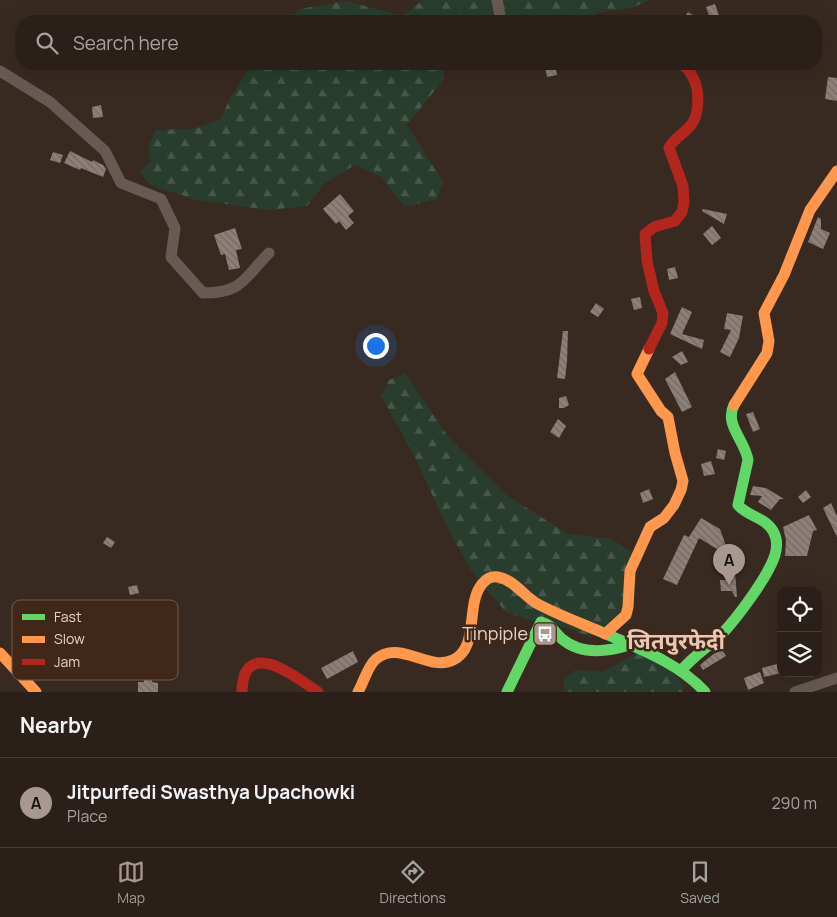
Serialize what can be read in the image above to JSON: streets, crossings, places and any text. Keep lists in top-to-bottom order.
{
  "districts": ["जितपुरफेदी"],
  "places": {
    "bus stop": ["Tinpiple"]
  },
  "legend": ["Fast", "Slow", "Jam"],
  "page": {
    "search": "Search here",
    "pins": "A",
    "heading": "Nearby",
    "list": [
      {
        "mark": "A",
        "name": "Jitpurfedi Swasthya Upachowki",
        "note": "Place",
        "value": "290 m"
      }
    ],
    "nav": ["Map", "Directions", "Saved"]
  }
}
